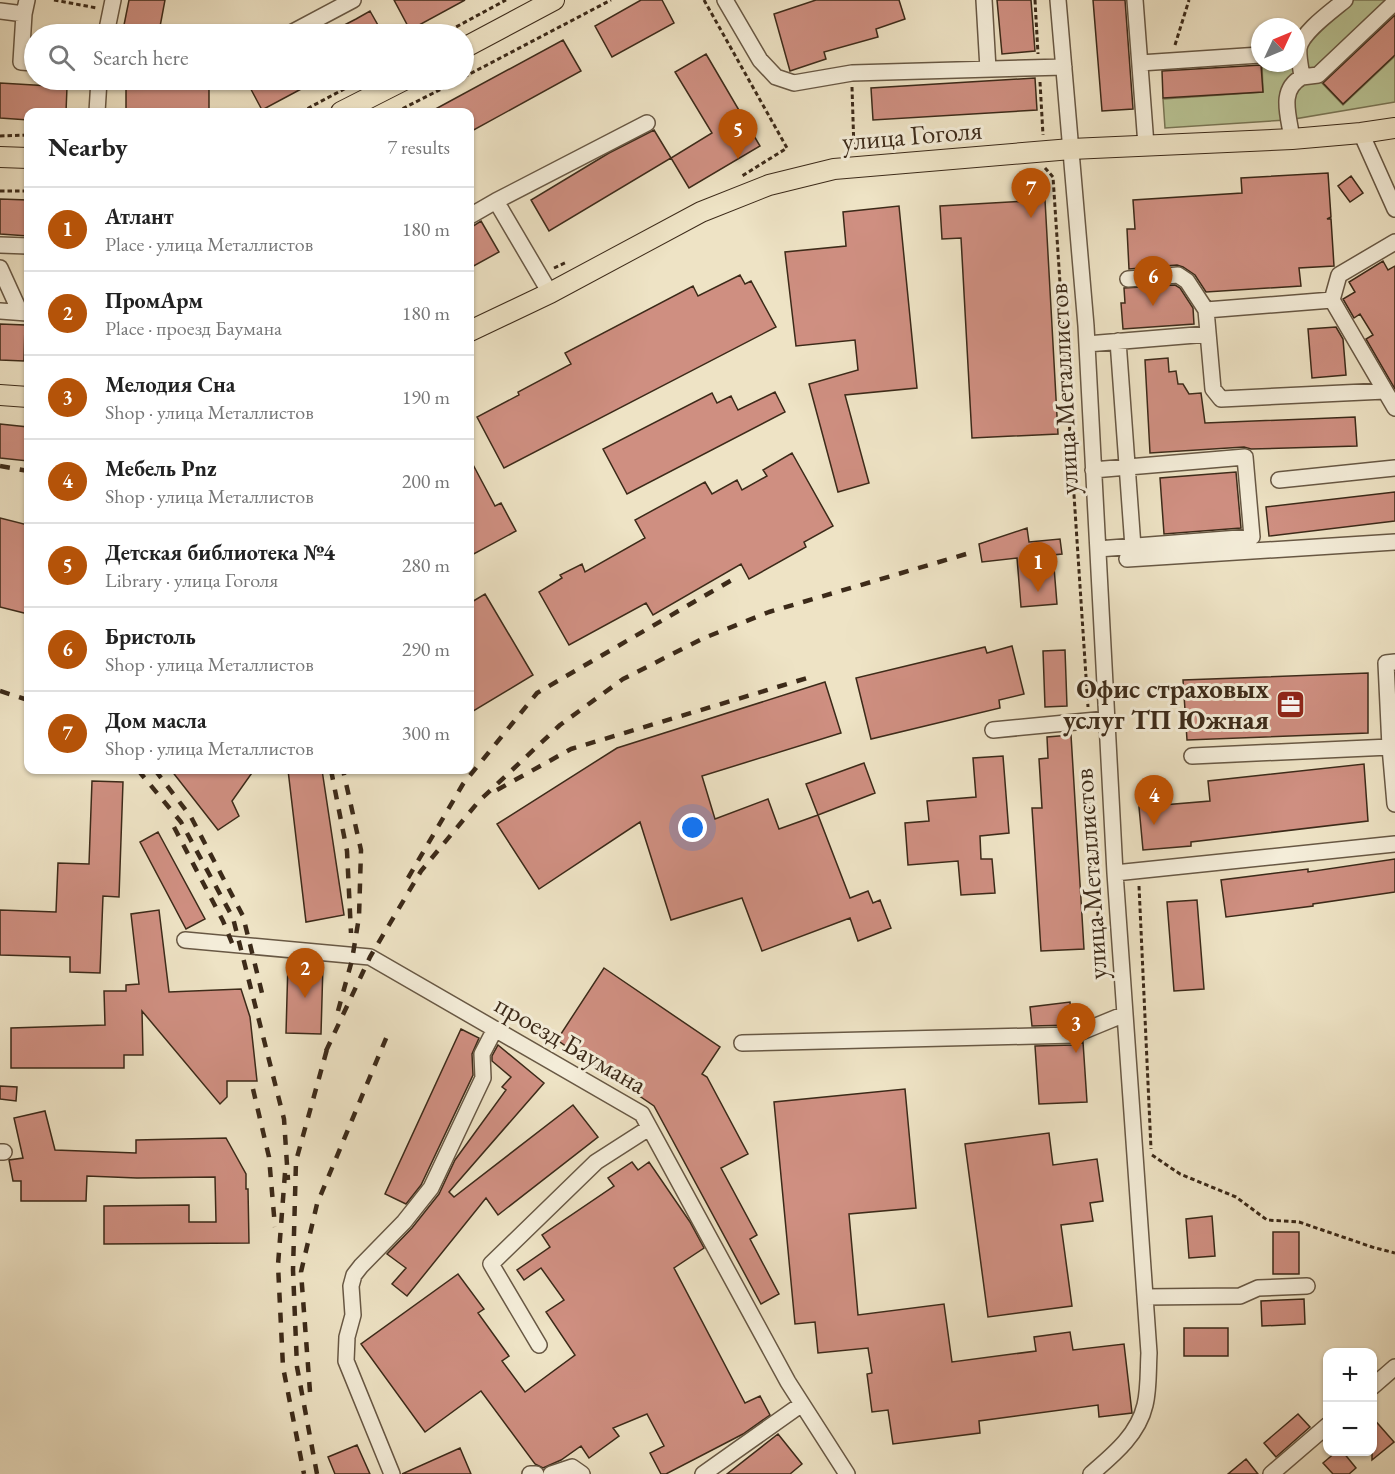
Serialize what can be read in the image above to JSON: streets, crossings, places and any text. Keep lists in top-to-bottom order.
{
  "streets": {
    "main road": ["улица Гоголя"],
    "street": ["улица Металлистов", "проезд Баумана"]
  },
  "crossings": [
    ["улица Гоголя", "улица Металлистов"]
  ],
  "places": {
    "office": ["Офис страховых услуг ТП Южная"]
  },
  "north": "top right",
  "page": {
    "search": "Search here",
    "heading": ["Nearby", "7 results"],
    "pins": [
      "5",
      "7",
      "6",
      "1",
      "4",
      "2",
      "3"
    ],
    "list": [
      {
        "mark": "1",
        "name": "Атлант",
        "note": "Place · улица Металлистов",
        "value": "180 m"
      },
      {
        "mark": "2",
        "name": "ПромАрм",
        "note": "Place · проезд Баумана",
        "value": "180 m"
      },
      {
        "mark": "3",
        "name": "Мелодия Сна",
        "note": "Shop · улица Металлистов",
        "value": "190 m"
      },
      {
        "mark": "4",
        "name": "Мебель Pnz",
        "note": "Shop · улица Металлистов",
        "value": "200 m"
      },
      {
        "mark": "5",
        "name": "Детская библиотека №4",
        "note": "Library · улица Гоголя",
        "value": "280 m"
      },
      {
        "mark": "6",
        "name": "Бристоль",
        "note": "Shop · улица Металлистов",
        "value": "290 m"
      },
      {
        "mark": "7",
        "name": "Дом масла",
        "note": "Shop · улица Металлистов",
        "value": "300 m"
      }
    ],
    "map_buttons": ["+", "−"]
  }
}
